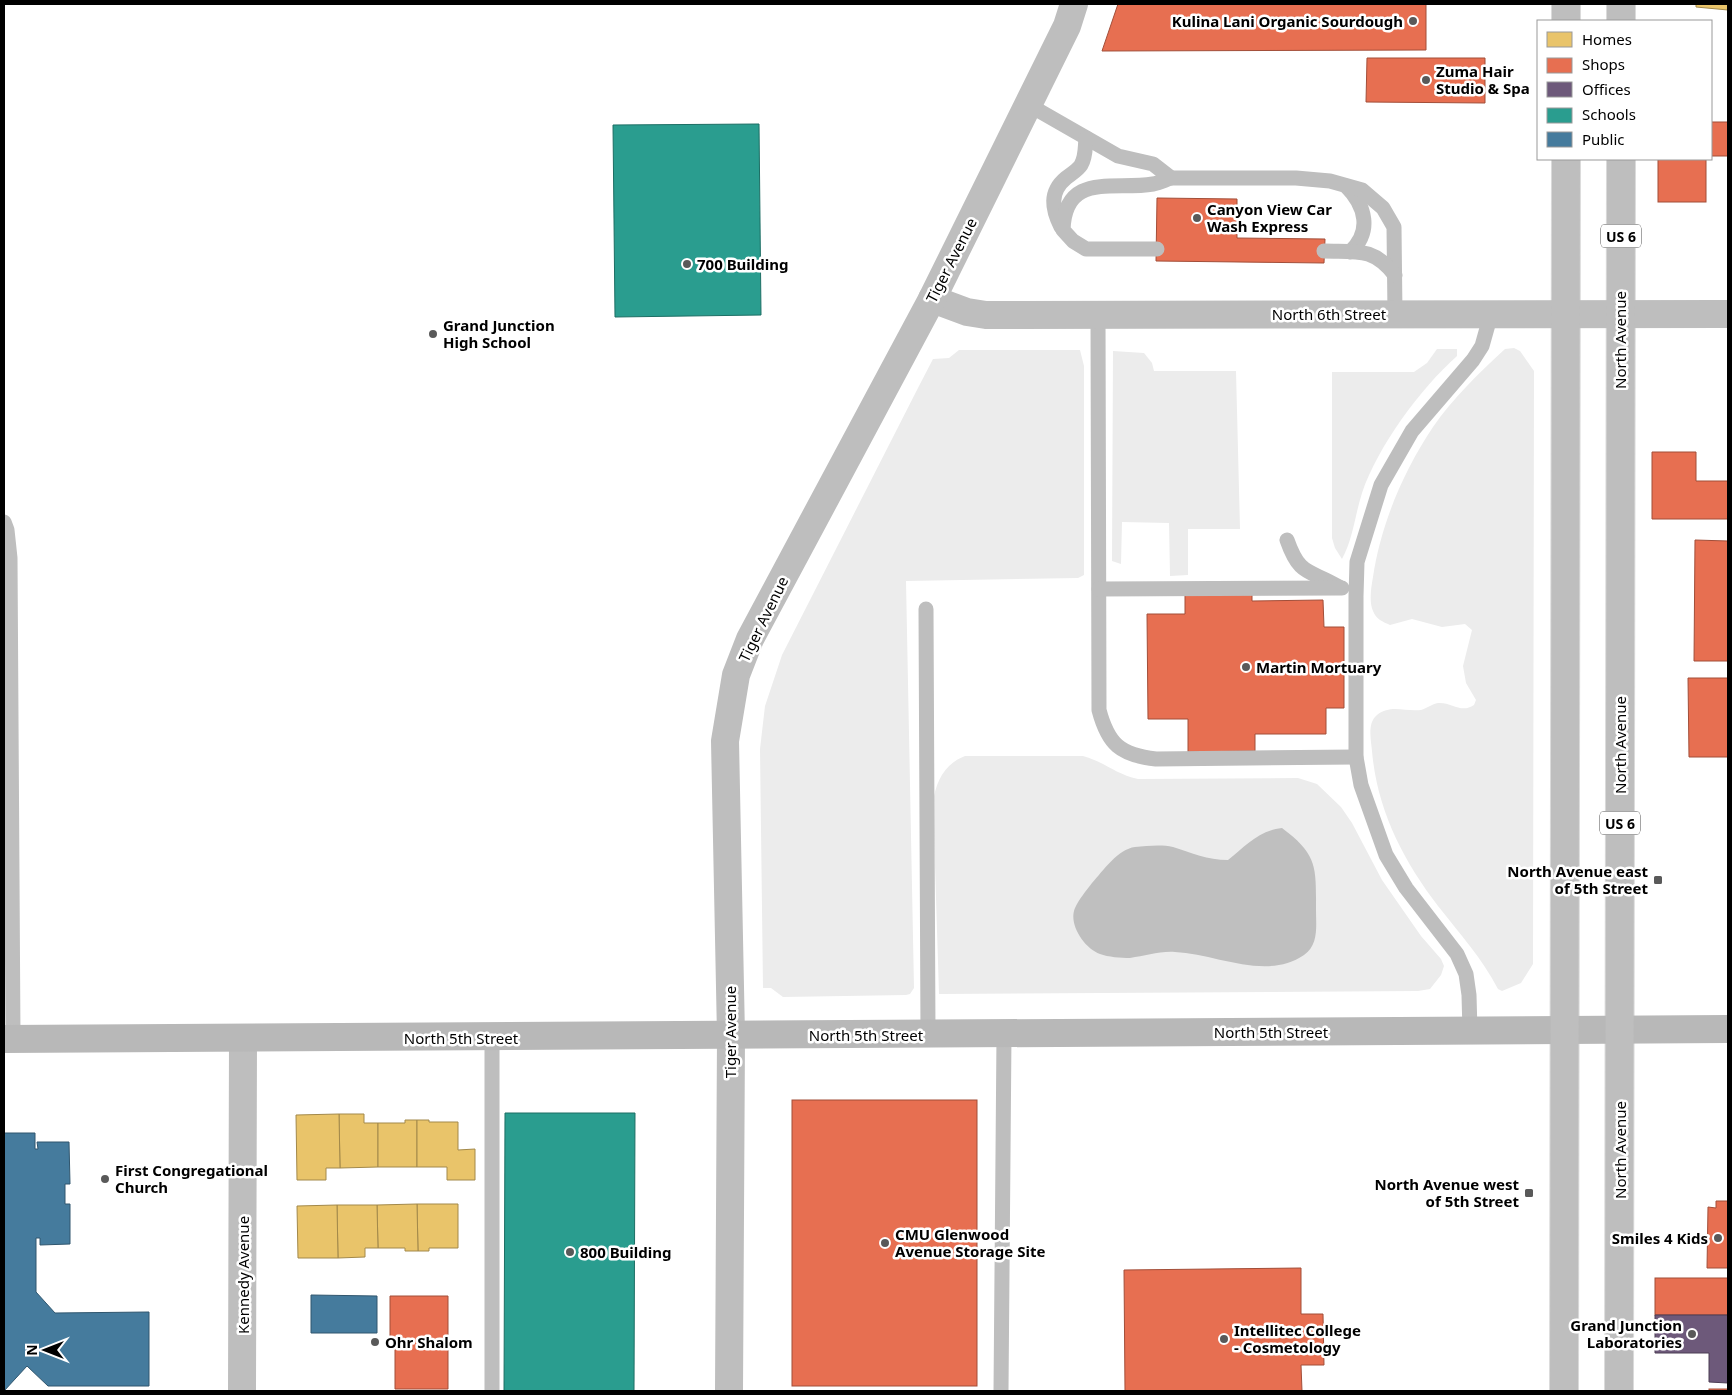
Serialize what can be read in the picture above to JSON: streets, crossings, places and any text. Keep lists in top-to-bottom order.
{
  "streets": {
    "street": [
      "US 6",
      "Tiger Avenue",
      "North 6th Street",
      "North Avenue",
      "North 5th Street",
      "Kennedy Avenue"
    ]
  },
  "crossings": [
    ["Tiger Avenue", "North 6th Street"],
    ["Tiger Avenue", "North 5th Street"],
    ["North 6th Street", "North Avenue"],
    ["North Avenue", "North 5th Street"],
    ["North 5th Street", "Kennedy Avenue"]
  ],
  "places": {
    "other": [
      "Kulina Lani Organic Sourdough",
      "Zuma Hair Studio & Spa",
      "Canyon View Car Wash Express",
      "700 Building",
      "Grand Junction High School",
      "Martin Mortuary",
      "First Congregational Church",
      "Smiles 4 Kids",
      "CMU Glenwood Avenue Storage Site",
      "800 Building",
      "Grand Junction Laboratories",
      "Intellitec College - Cosmetology",
      "Ohr Shalom"
    ],
    "transit": ["North Avenue east of 5th Street", "North Avenue west of 5th Street"]
  },
  "legend": [
    "Homes",
    "Shops",
    "Offices",
    "Schools",
    "Public"
  ],
  "north": "left"
}
